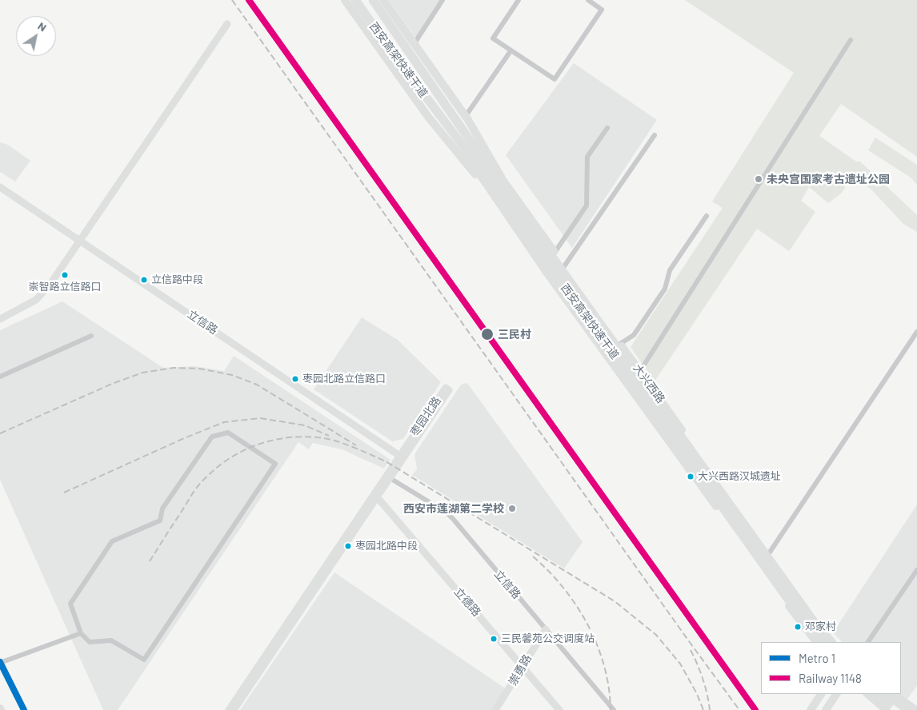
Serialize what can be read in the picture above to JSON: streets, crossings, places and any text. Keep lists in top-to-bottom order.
{
  "streets": {
    "highway": ["西安高架快速干道"],
    "main road": ["大兴西路"],
    "street": [
      "立信路",
      "枣园北路",
      "立德路",
      "崇勇路"
    ]
  },
  "crossings": [
    ["西安高架快速干道", "大兴西路"],
    ["立信路", "枣园北路"],
    ["立信路", "崇勇路"],
    ["枣园北路", "立德路"],
    ["立德路", "崇勇路"]
  ],
  "places": [
    "未央宫国家考古遗址公园",
    "崇智路立信路口",
    "立信路中段",
    "三民村",
    "枣园北路立信路口",
    "大兴西路汉城遗址",
    "西安市莲湖第二学校",
    "枣园北路中段",
    "邓家村",
    "三民馨苑公交调度站"
  ],
  "lines": ["rail line 1148", "metro line 1"],
  "legend": ["Metro 1", "Railway 1148"],
  "north": "top right"
}
